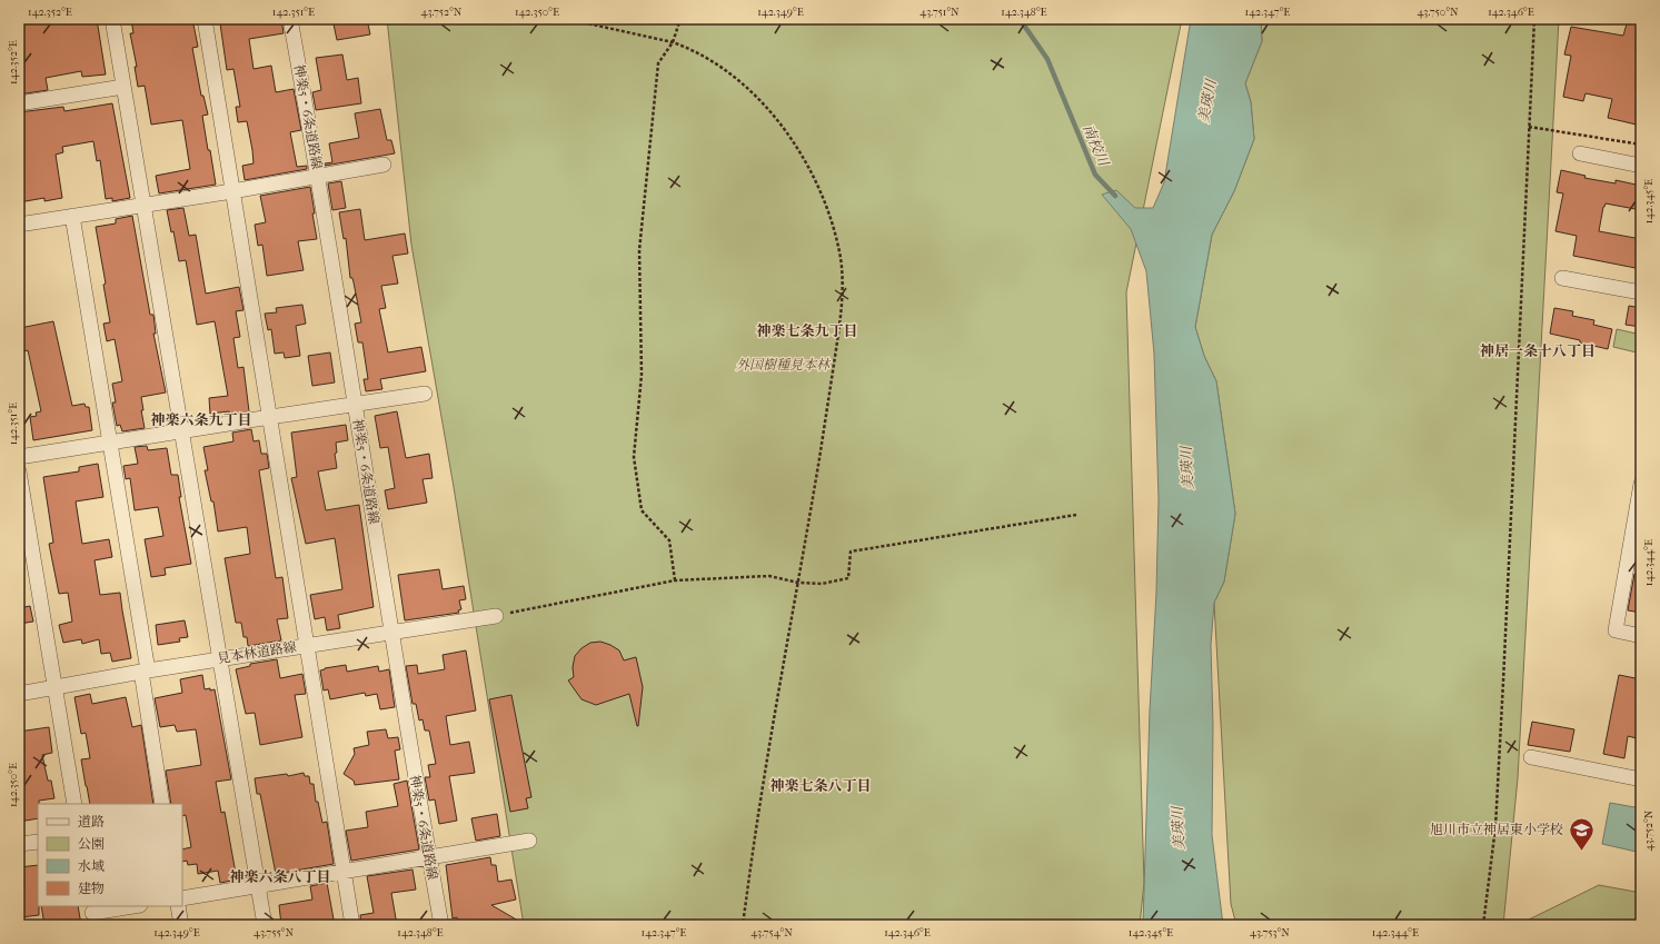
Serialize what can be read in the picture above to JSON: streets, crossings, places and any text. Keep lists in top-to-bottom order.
{
  "streets": {
    "street": ["神楽5・6条道路線", "見本林道路線"]
  },
  "crossings": [
    ["神楽5・6条道路線", "見本林道路線"]
  ],
  "districts": [
    "神楽七条九丁目",
    "神居一条十八丁目",
    "神楽六条九丁目",
    "神楽七条八丁目",
    "神楽六条八丁目"
  ],
  "water": ["美瑛川", "南校川"],
  "parks": ["外国樹種見本林"],
  "places": {
    "school or university": ["旭川市立神居東小学校"]
  },
  "legend": [
    "道路",
    "公園",
    "水域",
    "建物"
  ],
  "coordinates": [
    "142.352°E",
    "142.351°E",
    "43.752°N",
    "142.350°E",
    "142.349°E",
    "43.751°N",
    "142.348°E",
    "142.347°E",
    "43.750°N",
    "142.346°E",
    "142.345°E",
    "142.344°E",
    "43.755°N",
    "43.754°N",
    "43.753°N"
  ]
}
